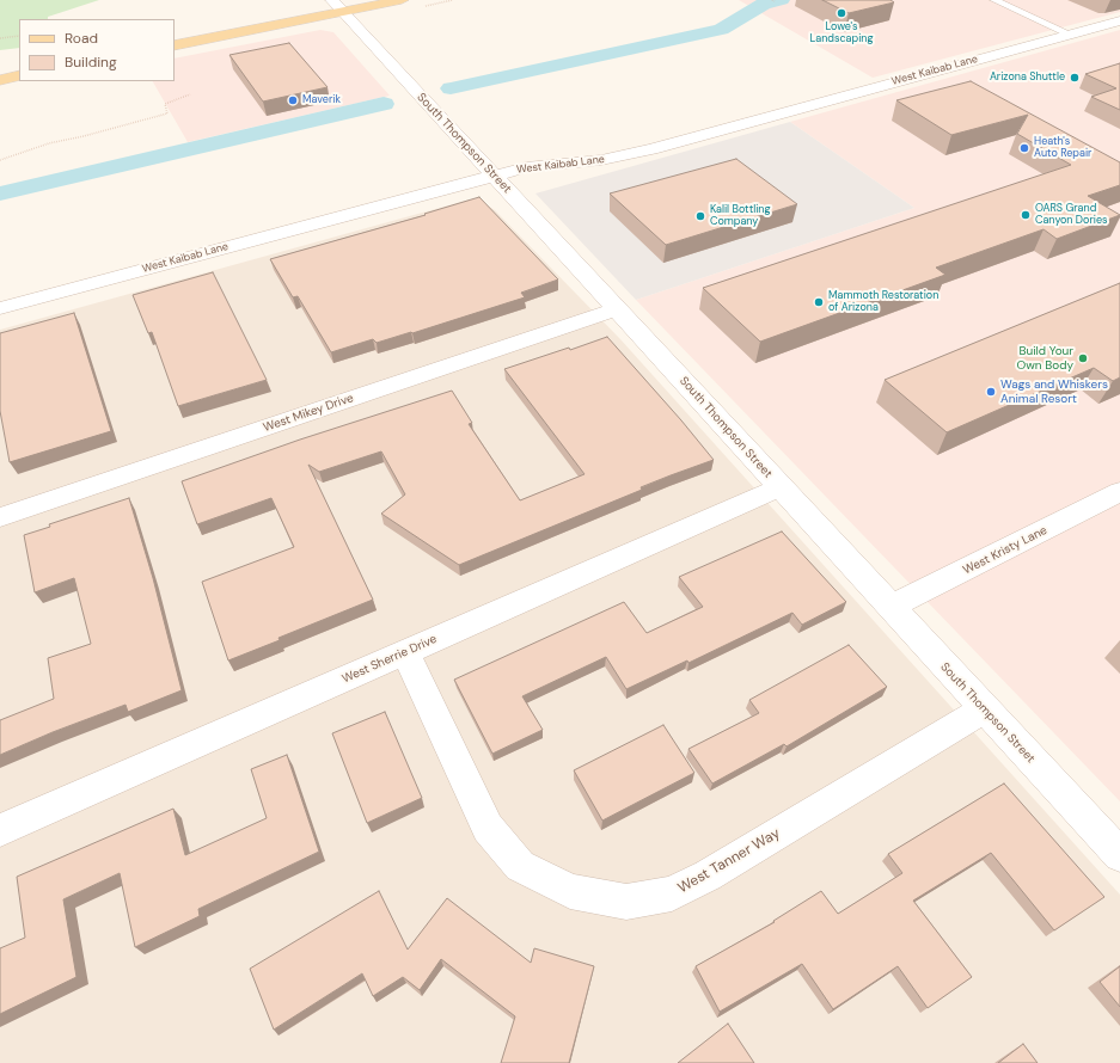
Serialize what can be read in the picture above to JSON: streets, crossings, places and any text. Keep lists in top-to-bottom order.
{
  "streets": {
    "street": [
      "West Kaibab Lane",
      "South Thompson Street",
      "West Mikey Drive",
      "West Kristy Lane",
      "West Sherrie Drive",
      "West Tanner Way"
    ]
  },
  "crossings": [
    ["West Kaibab Lane", "South Thompson Street"],
    ["South Thompson Street", "West Mikey Drive"],
    ["South Thompson Street", "West Kristy Lane"],
    ["South Thompson Street", "West Sherrie Drive"],
    ["South Thompson Street", "West Tanner Way"],
    ["West Sherrie Drive", "West Tanner Way"]
  ],
  "places": [
    "Lowe's Landscaping",
    "Arizona Shuttle",
    "Maverik",
    "Heath's Auto Repair",
    "OARS Grand Canyon Dories",
    "Kalil Bottling Company",
    "Mammoth Restoration of Arizona",
    "Build Your Own Body",
    "Wags and Whiskers Animal Resort"
  ],
  "legend": ["Road", "Building"]
}
